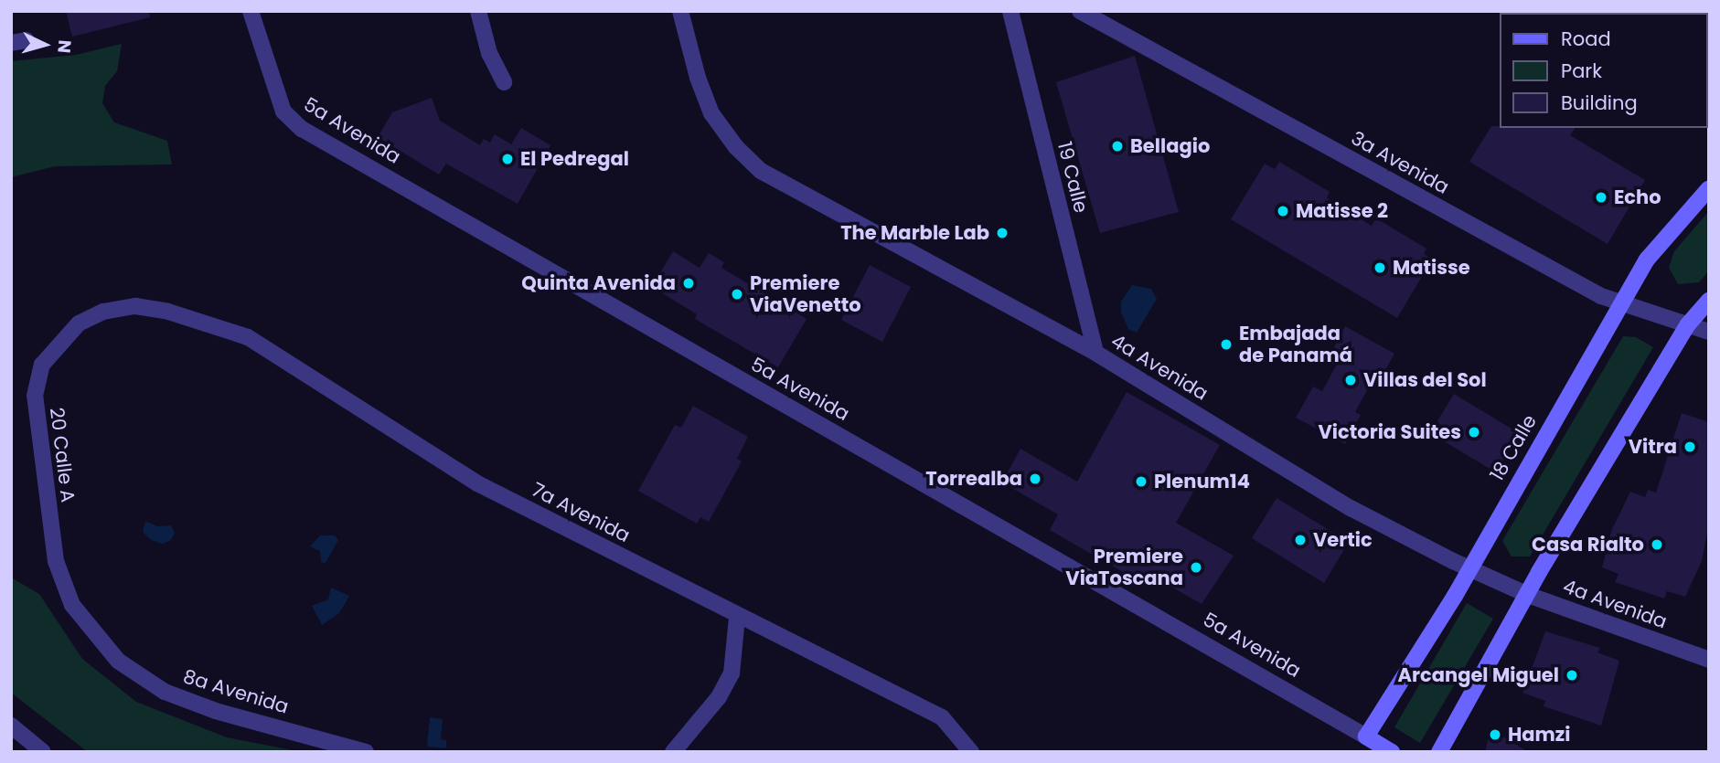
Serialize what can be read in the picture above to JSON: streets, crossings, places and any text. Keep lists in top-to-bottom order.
{
  "streets": {
    "street": [
      "5a Avenida",
      "3a Avenida",
      "19 Calle",
      "4a Avenida",
      "18 Calle",
      "20 Calle A",
      "7a Avenida",
      "8a Avenida"
    ]
  },
  "crossings": [
    ["5a Avenida", "18 Calle"],
    ["3a Avenida", "18 Calle"],
    ["19 Calle", "4a Avenida"],
    ["4a Avenida", "18 Calle"],
    ["20 Calle A", "7a Avenida"],
    ["20 Calle A", "8a Avenida"]
  ],
  "places": [
    "Bellagio",
    "El Pedregal",
    "Echo",
    "Matisse 2",
    "The Marble Lab",
    "Matisse",
    "Quinta Avenida",
    "Premiere ViaVenetto",
    "Embajada de Panamá",
    "Villas del Sol",
    "Victoria Suites",
    "Vitra",
    "Torrealba",
    "Plenum14",
    "Vertic",
    "Casa Rialto",
    "Premiere ViaToscana",
    "Arcangel Miguel",
    "Hamzi"
  ],
  "legend": ["Road", "Park", "Building"],
  "north": "right"
}
